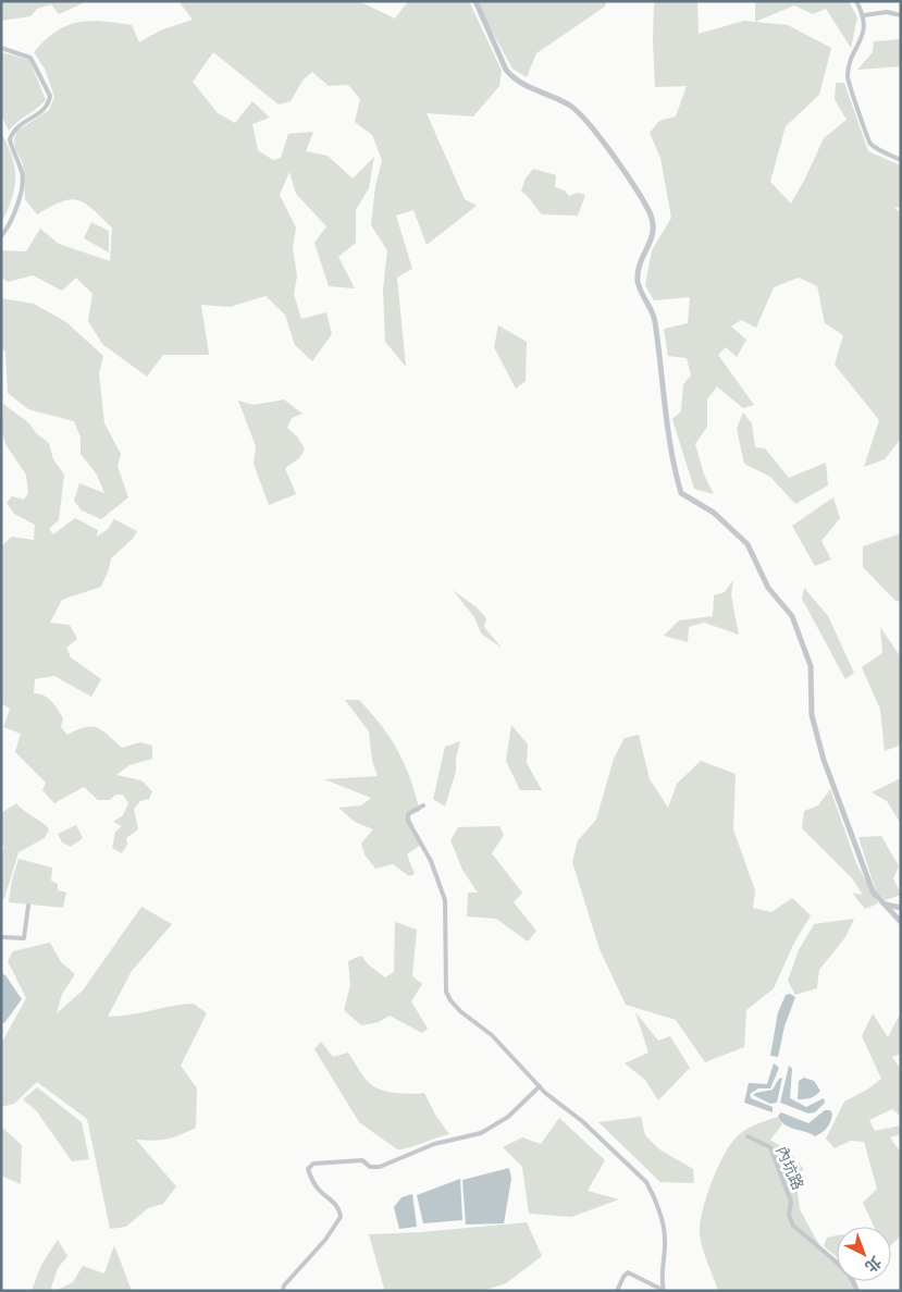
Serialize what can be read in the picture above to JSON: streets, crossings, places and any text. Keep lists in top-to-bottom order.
{
  "streets": {
    "street": ["內坑路"]
  },
  "north": "bottom right"
}
